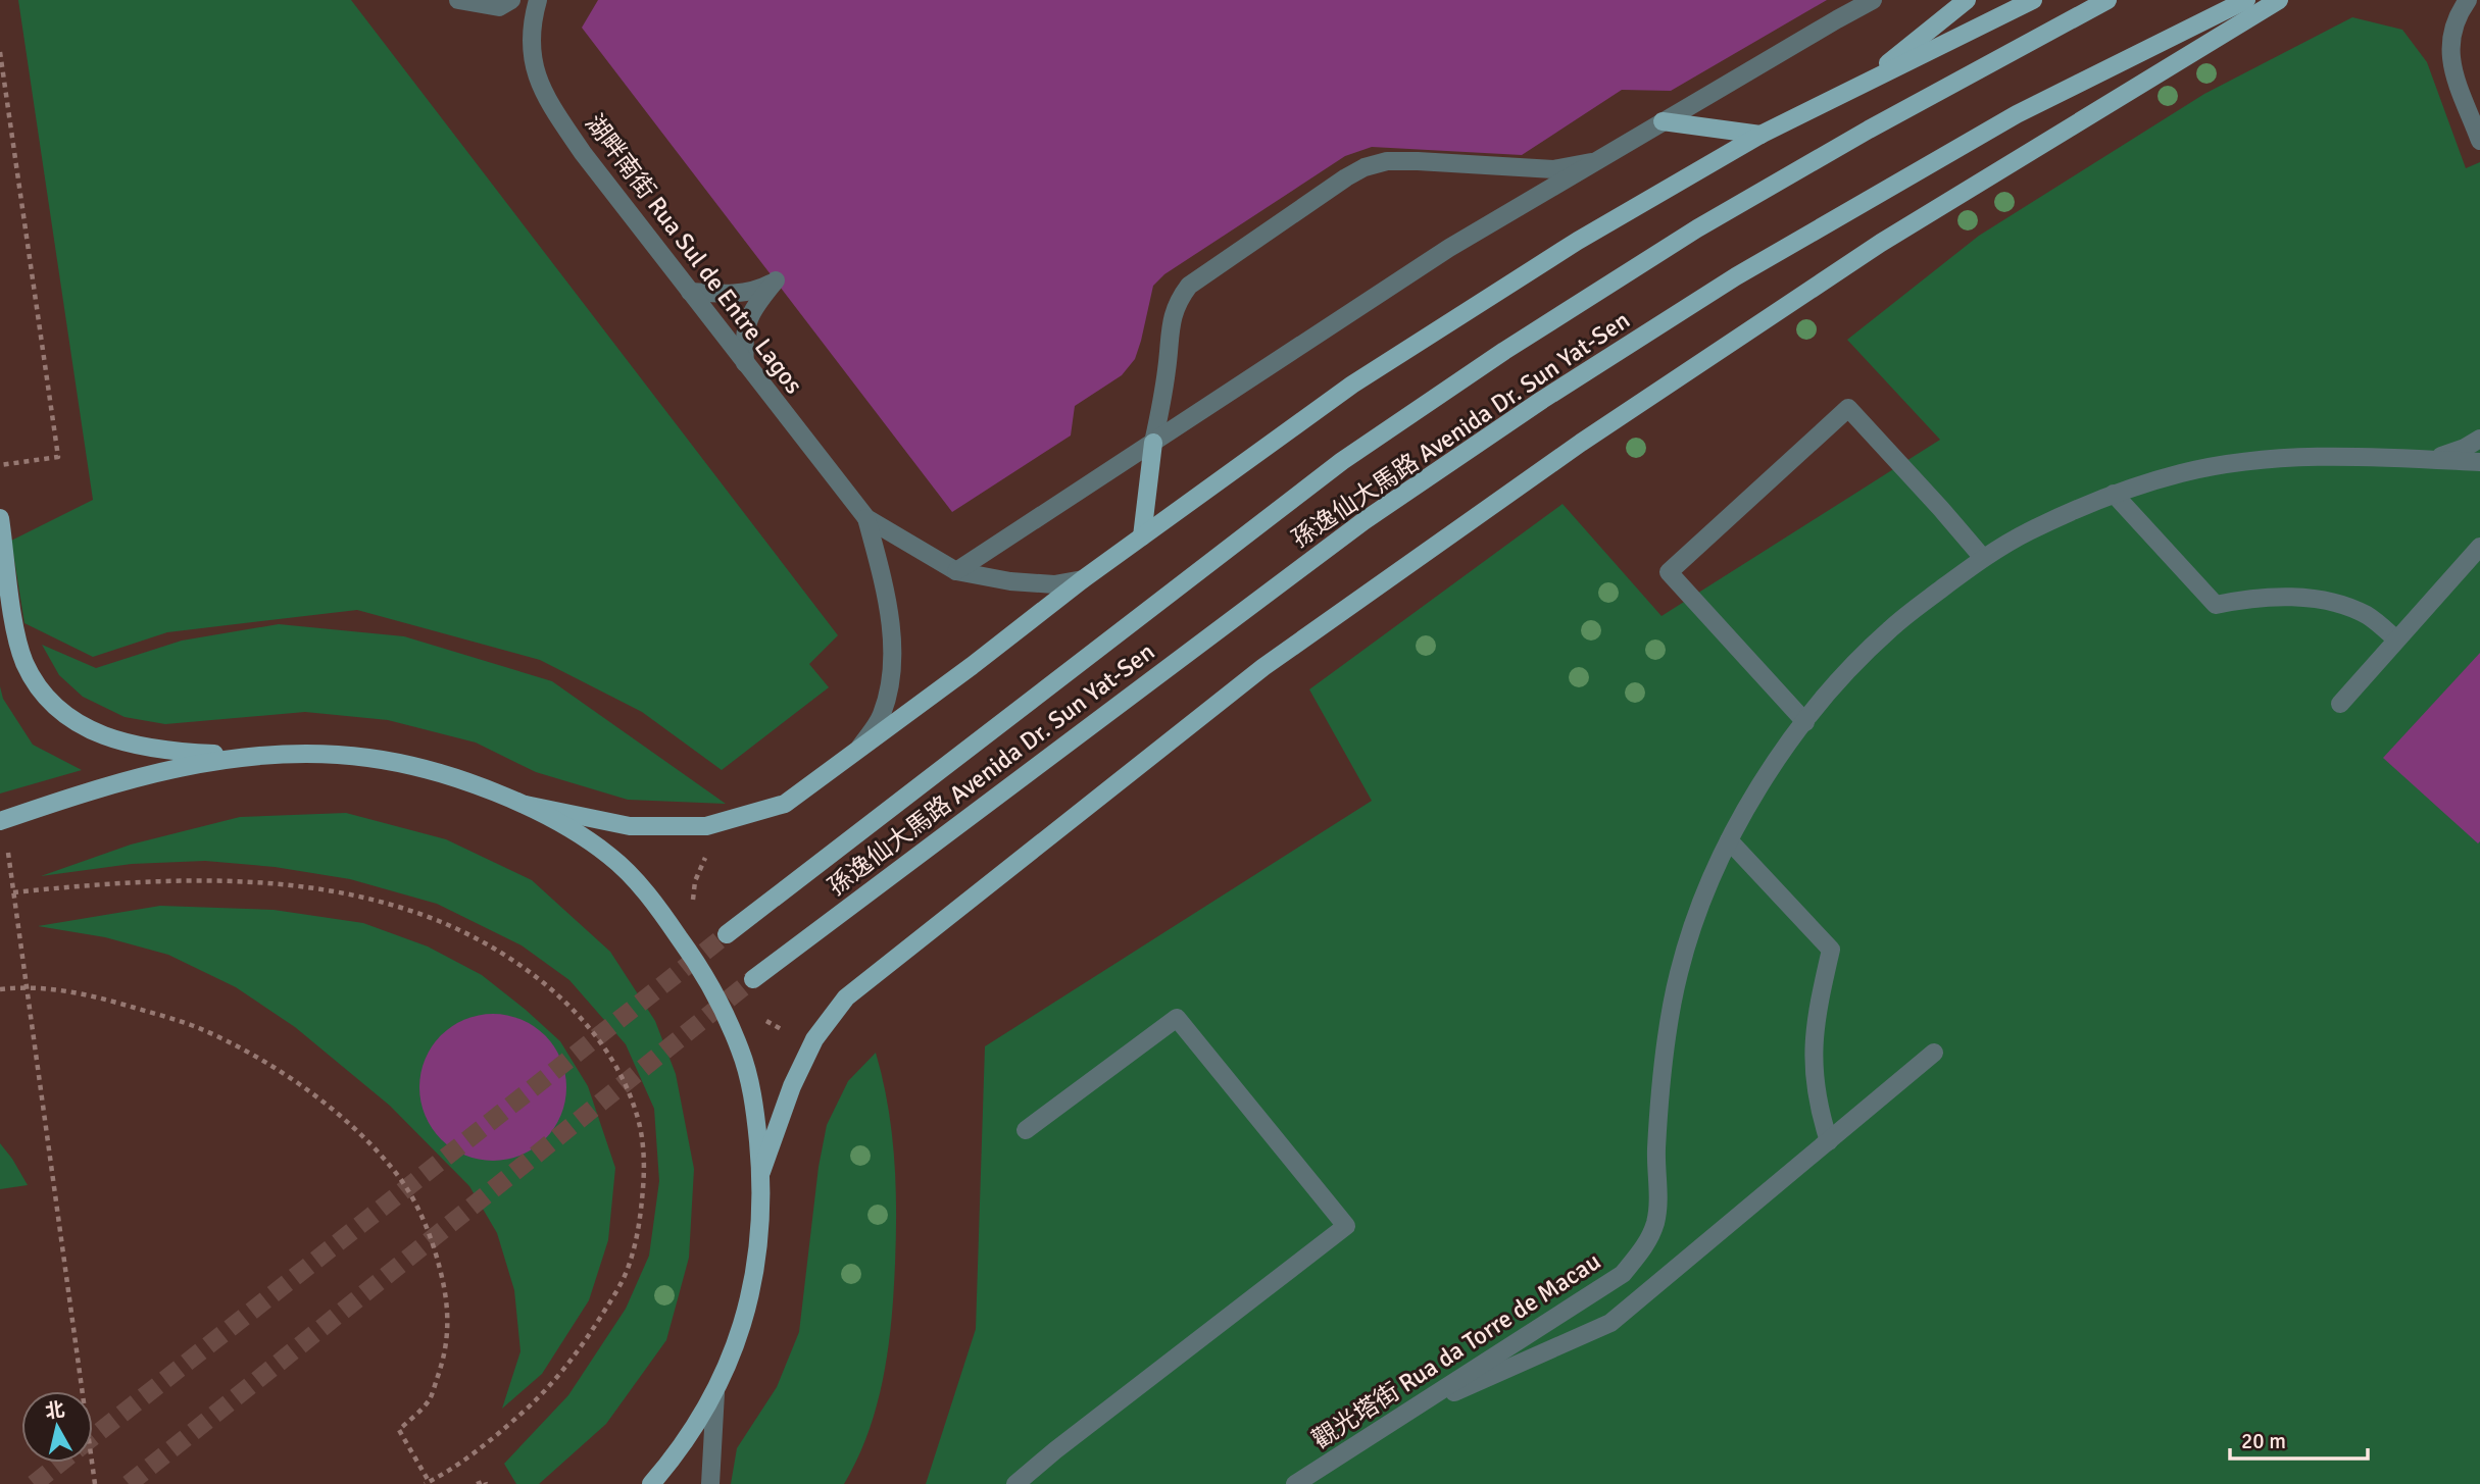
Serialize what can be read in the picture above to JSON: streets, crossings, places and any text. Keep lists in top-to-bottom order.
{
  "streets": {
    "main road": ["孫逸仙大馬路 Avenida Dr. Sun Yat-Sen"],
    "street": ["湖畔南街 Rua Sul de Entre Lagos", "觀光塔街 Rua da Torre de Macau"]
  },
  "scale_bar": "20 m",
  "north": "top"
}
